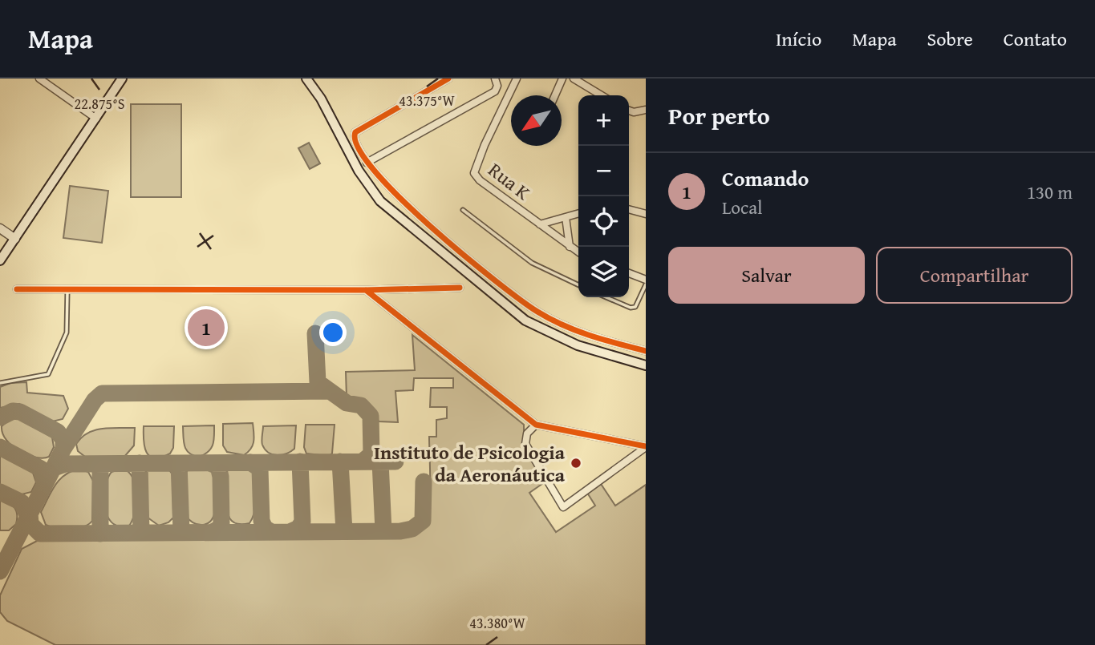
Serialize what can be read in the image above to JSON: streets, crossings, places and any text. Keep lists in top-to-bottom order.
{
  "streets": {
    "street": ["Rua K"]
  },
  "places": ["Instituto de Psicologia da Aeronáutica"],
  "north": "bottom left",
  "page": {
    "header": "Mapa",
    "nav": [
      "Início",
      "Mapa",
      "Sobre",
      "Contato"
    ],
    "heading": "Por perto",
    "map_buttons": ["+", "−"],
    "list": [
      {
        "mark": "1",
        "name": "Comando",
        "note": "Local",
        "value": "130 m"
      }
    ],
    "buttons": ["Salvar", "Compartilhar"],
    "pins": "1"
  },
  "coordinates": ["43.375°W", "22.875°S", "43.380°W"]
}
